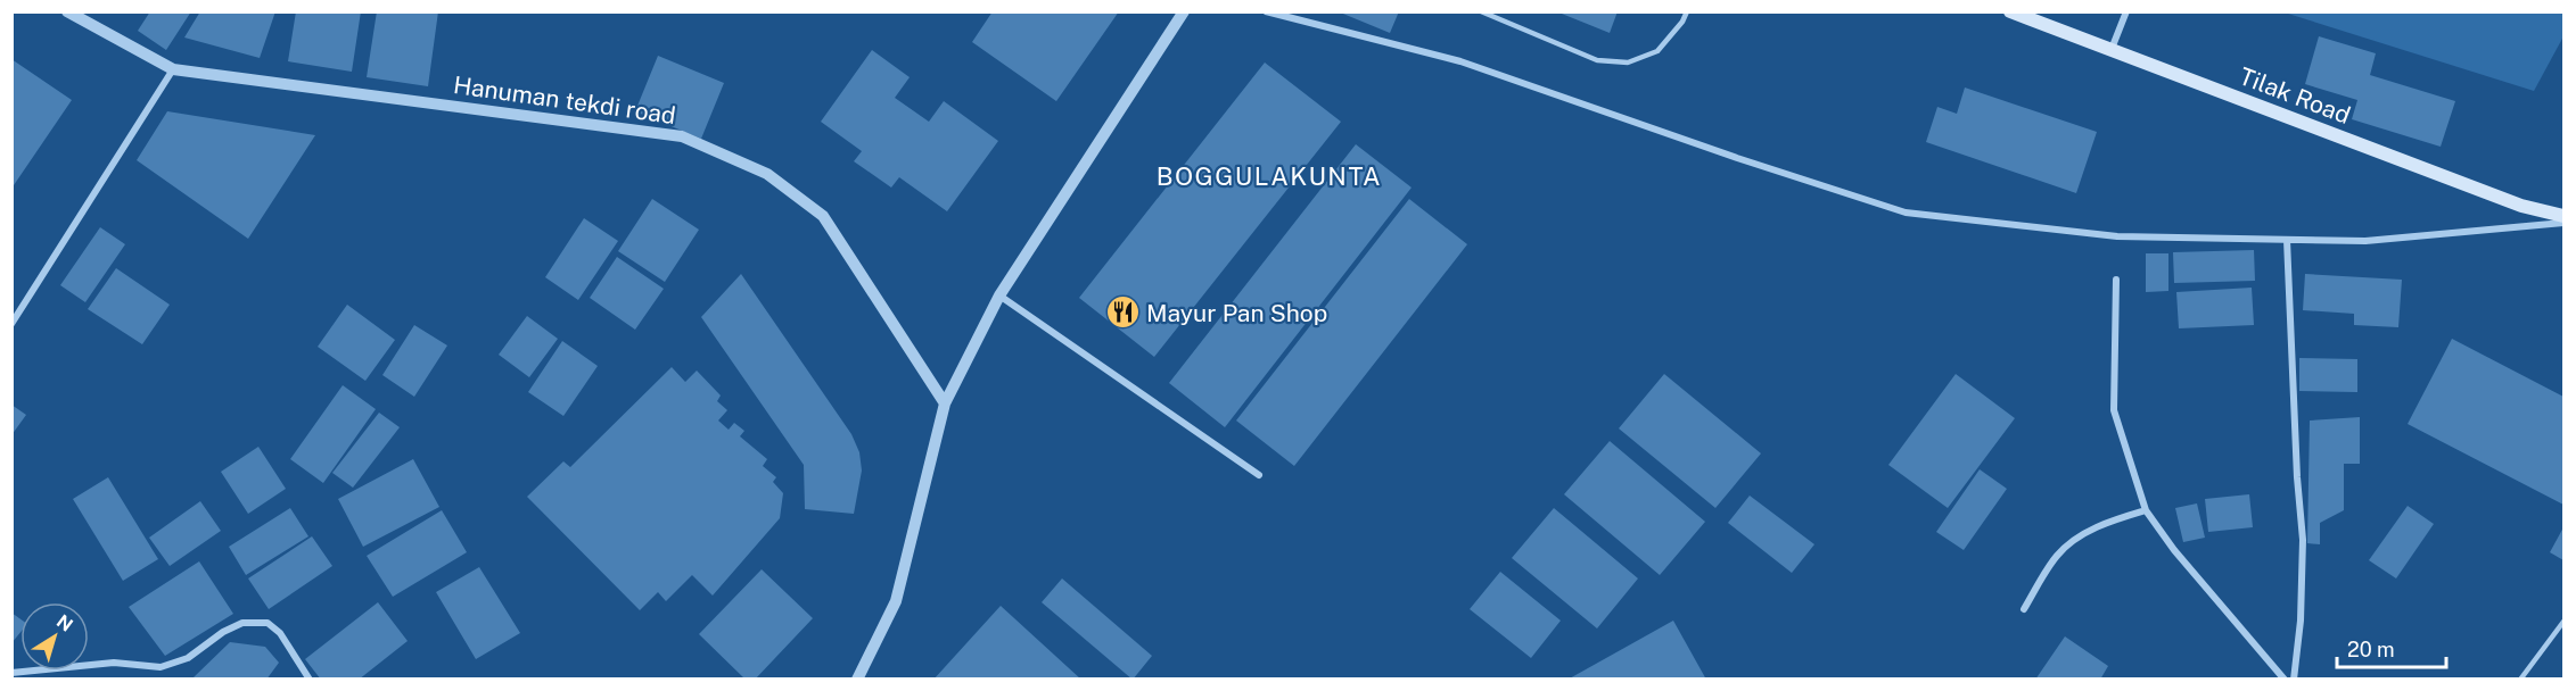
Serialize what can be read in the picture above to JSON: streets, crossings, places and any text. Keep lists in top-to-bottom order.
{
  "streets": {
    "main road": ["Tilak Road"],
    "street": ["Hanuman tekdi road"]
  },
  "districts": ["BOGGULAKUNTA"],
  "places": {
    "restaurant": ["Mayur Pan Shop"]
  },
  "scale_bar": "20 m",
  "north": "top right"
}
